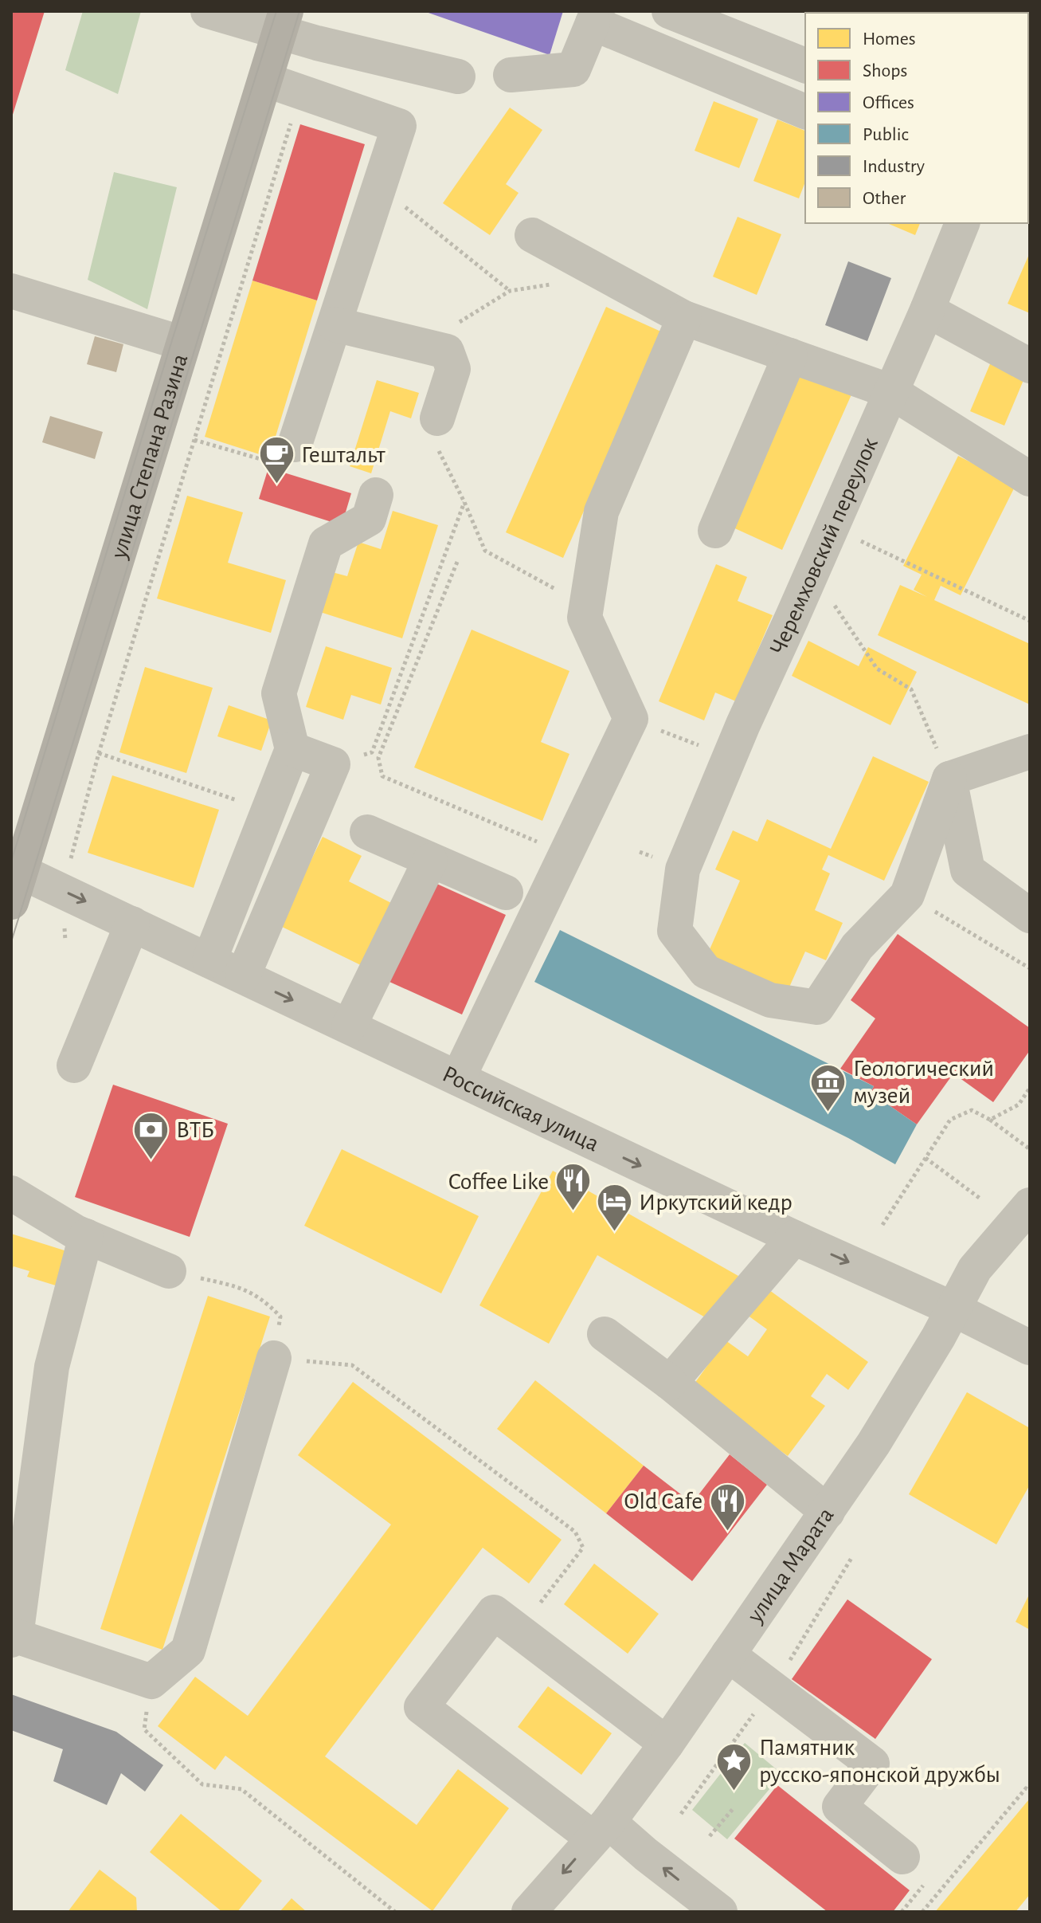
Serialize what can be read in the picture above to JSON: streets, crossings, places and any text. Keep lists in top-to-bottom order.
{
  "streets": {
    "main road": ["улица Степана Разина"],
    "street": ["Черемховский переулок", "Российская улица", "улица Марата"]
  },
  "crossings": [
    ["улица Степана Разина", "Российская улица"],
    ["Российская улица", "улица Марата"]
  ],
  "places": {
    "cafe": ["Гештальт"],
    "museum": ["Геологический музей"],
    "bank": ["ВТБ"],
    "restaurant": ["Coffee Like", "Old Cafe"],
    "hotel": ["Иркутский кедр"],
    "place": ["Памятник русско-японской дружбы"]
  },
  "legend": [
    "Homes",
    "Shops",
    "Offices",
    "Public",
    "Industry",
    "Other"
  ]
}
